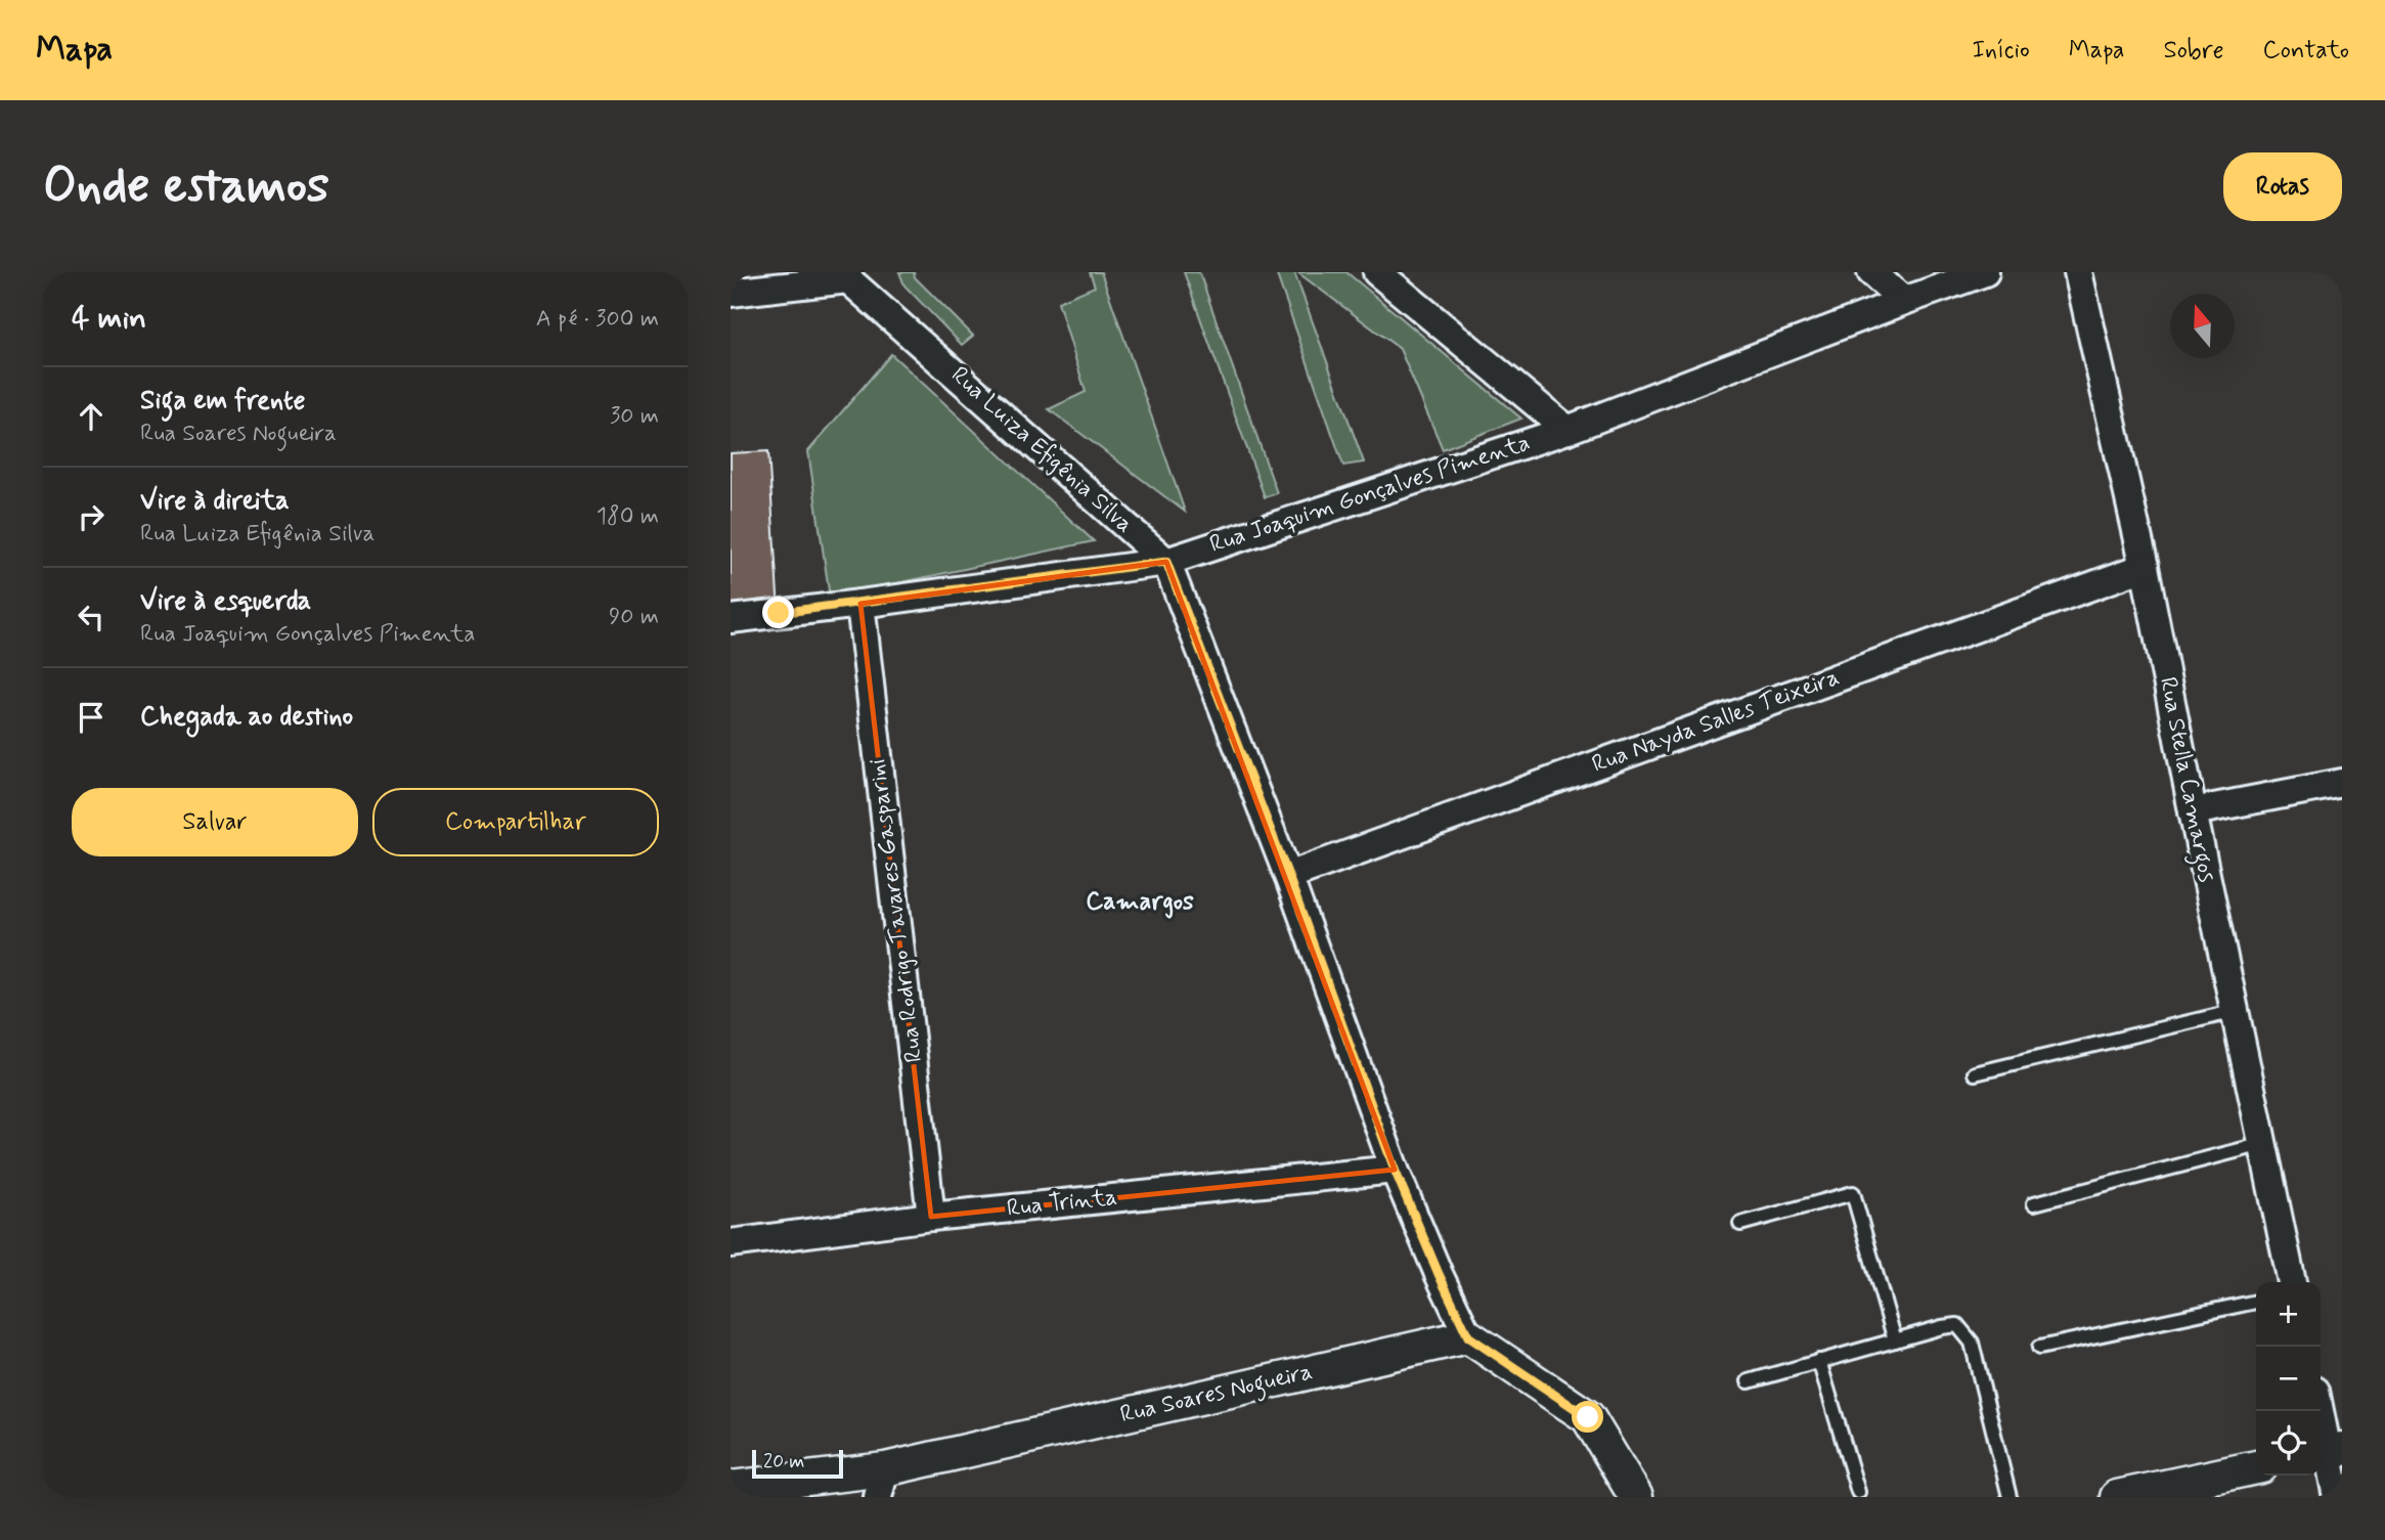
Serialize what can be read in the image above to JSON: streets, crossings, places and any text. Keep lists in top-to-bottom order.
{
  "streets": {
    "street": [
      "Rua Luiza Efigênia Silva",
      "Rua Joaquim Gonçalves Pimenta",
      "Rua Nayda Salles Teixeira",
      "Rua Stella Camargos",
      "Rua Rodrigo Tavares Gasparini",
      "Rua Trinta",
      "Rua Soares Nogueira"
    ]
  },
  "crossings": [
    ["Rua Luiza Efigênia Silva", "Rua Joaquim Gonçalves Pimenta"],
    ["Rua Luiza Efigênia Silva", "Rua Nayda Salles Teixeira"],
    ["Rua Luiza Efigênia Silva", "Rua Trinta"],
    ["Rua Luiza Efigênia Silva", "Rua Soares Nogueira"],
    ["Rua Joaquim Gonçalves Pimenta", "Rua Rodrigo Tavares Gasparini"],
    ["Rua Nayda Salles Teixeira", "Rua Stella Camargos"],
    ["Rua Rodrigo Tavares Gasparini", "Rua Trinta"]
  ],
  "districts": ["Camargos"],
  "scale_bar": "20 m",
  "north": "top",
  "page": {
    "header": "Mapa",
    "nav": [
      "Início",
      "Mapa",
      "Sobre",
      "Contato"
    ],
    "buttons": [
      "Rotas",
      ["Salvar", "Compartilhar"]
    ],
    "title": "Onde estamos",
    "heading": ["4 min", "A pé · 300 m"],
    "list": [
      ["Siga em frente", "Rua Soares Nogueira", "30 m"],
      ["Vire à direita", "Rua Luiza Efigênia Silva", "180 m"],
      ["Vire à esquerda", "Rua Joaquim Gonçalves Pimenta", "90 m"],
      "Chegada ao destino"
    ],
    "map_buttons": ["+", "−"],
    "scale": "20 m"
  }
}
